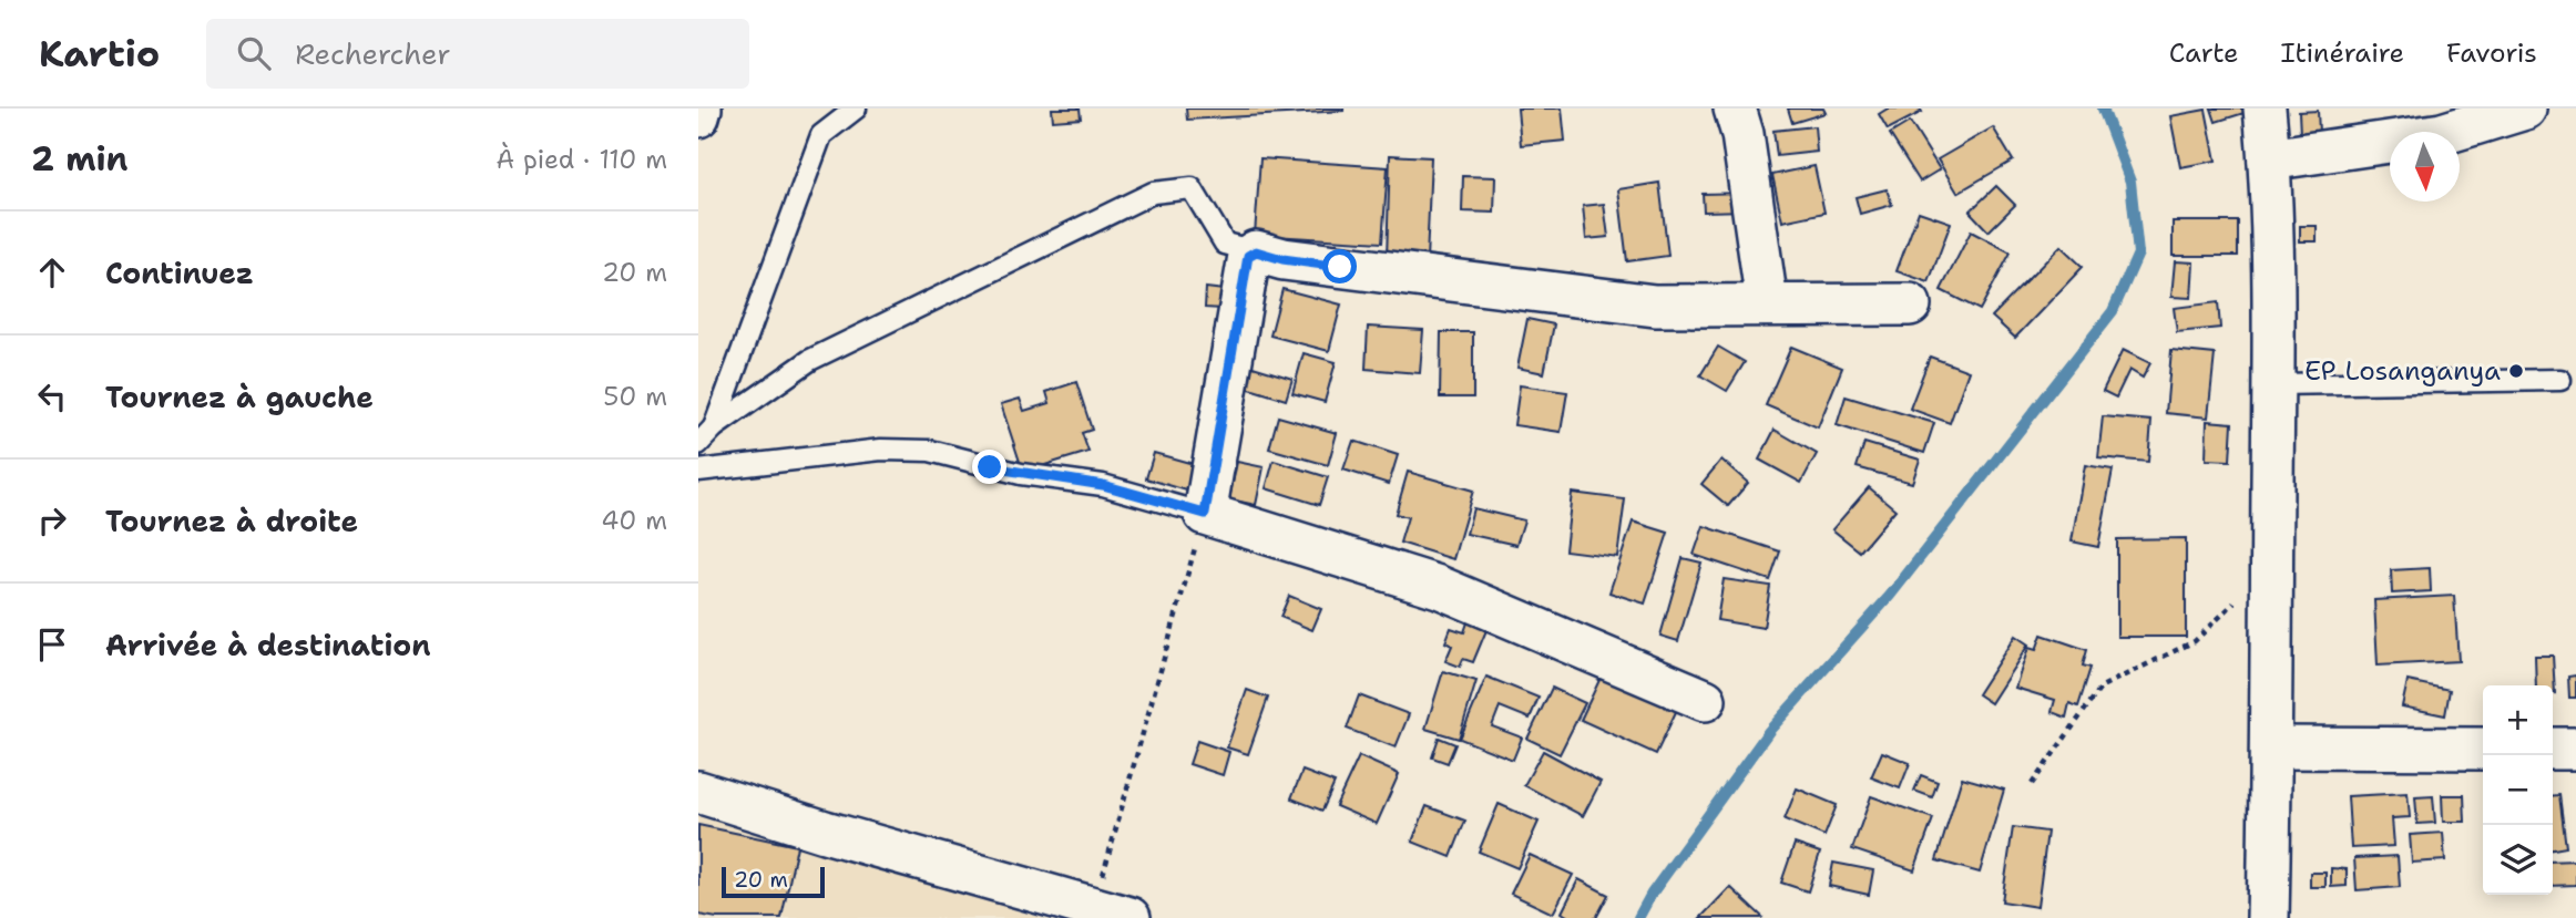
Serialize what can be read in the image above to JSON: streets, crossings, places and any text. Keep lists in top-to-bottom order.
{
  "places": ["EP Losanganya"],
  "scale_bar": "20 m",
  "north": "bottom",
  "page": {
    "header": "Kartio",
    "search": "Rechercher",
    "nav": ["Carte", "Itinéraire", "Favoris"],
    "heading": ["2 min", "À pied · 110 m"],
    "list": [
      ["Continuez", "20 m"],
      ["Tournez à gauche", "50 m"],
      ["Tournez à droite", "40 m"],
      "Arrivée à destination"
    ],
    "map_buttons": ["+", "−"],
    "scale": "20 m"
  }
}
